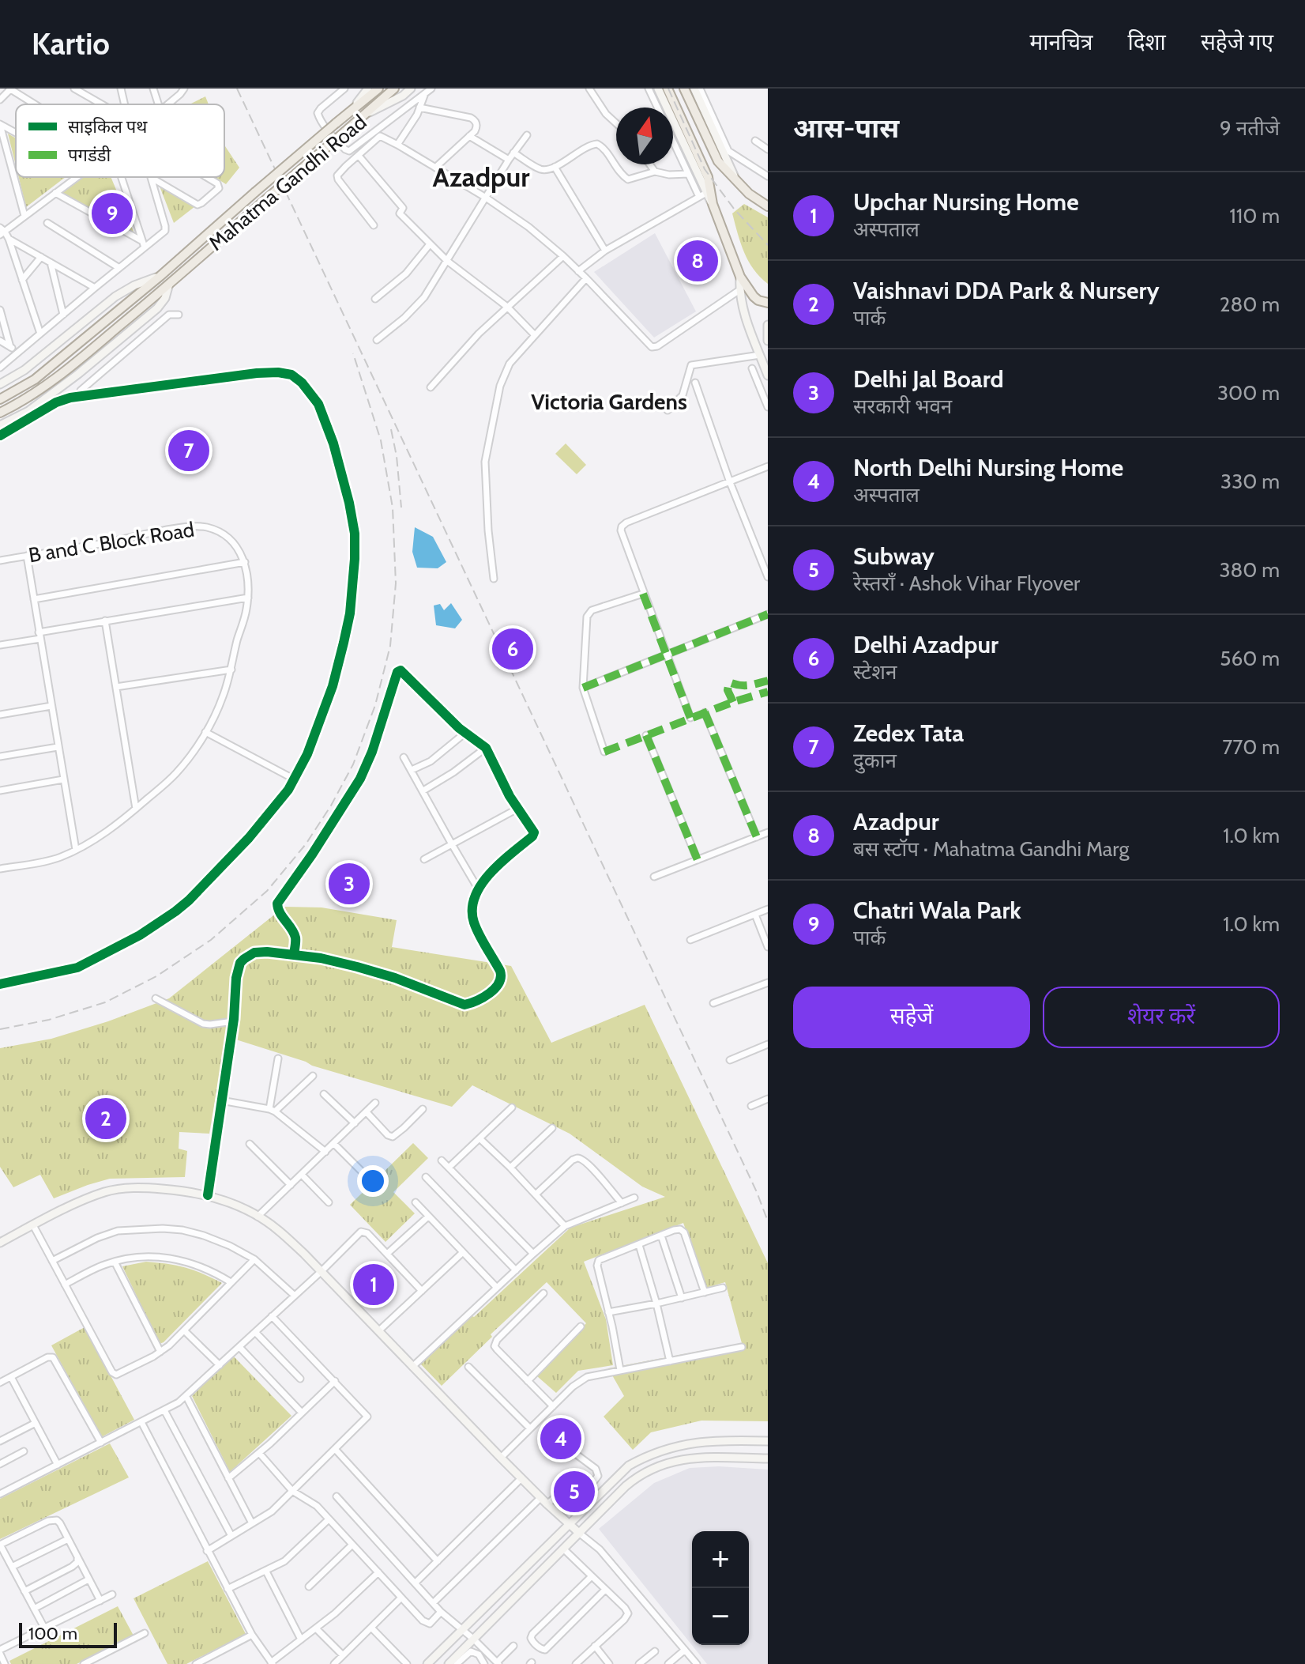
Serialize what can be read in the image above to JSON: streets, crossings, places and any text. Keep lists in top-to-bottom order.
{
  "streets": {
    "main road": ["Mahatma Gandhi Road"],
    "street": ["B and C Block Road"]
  },
  "districts": ["Azadpur", "Victoria Gardens"],
  "legend": ["साइकिल पथ", "पगडंडी"],
  "scale_bar": "100 m",
  "north": "top",
  "page": {
    "header": "Kartio",
    "nav": ["मानचित्र", "दिशा", "सहेजे गए"],
    "heading": ["आस-पास", "9 नतीजे"],
    "list": [
      {
        "mark": "1",
        "name": "Upchar Nursing Home",
        "note": "अस्पताल",
        "value": "110 m"
      },
      {
        "mark": "2",
        "name": "Vaishnavi DDA Park & Nursery",
        "note": "पार्क",
        "value": "280 m"
      },
      {
        "mark": "3",
        "name": "Delhi Jal Board",
        "note": "सरकारी भवन",
        "value": "300 m"
      },
      {
        "mark": "4",
        "name": "North Delhi Nursing Home",
        "note": "अस्पताल",
        "value": "330 m"
      },
      {
        "mark": "5",
        "name": "Subway",
        "note": "रेस्तराँ · Ashok Vihar Flyover",
        "value": "380 m"
      },
      {
        "mark": "6",
        "name": "Delhi Azadpur",
        "note": "स्टेशन",
        "value": "560 m"
      },
      {
        "mark": "7",
        "name": "Zedex Tata",
        "note": "दुकान",
        "value": "770 m"
      },
      {
        "mark": "8",
        "name": "Azadpur",
        "note": "बस स्टॉप · Mahatma Gandhi Marg",
        "value": "1.0 km"
      },
      {
        "mark": "9",
        "name": "Chatri Wala Park",
        "note": "पार्क",
        "value": "1.0 km"
      }
    ],
    "pins": [
      "9",
      "8",
      "7",
      "6",
      "3",
      "2",
      "1",
      "4",
      "5"
    ],
    "buttons": ["सहेजें", "शेयर करें"],
    "map_buttons": ["+", "−"],
    "scale": "100 m"
  }
}
